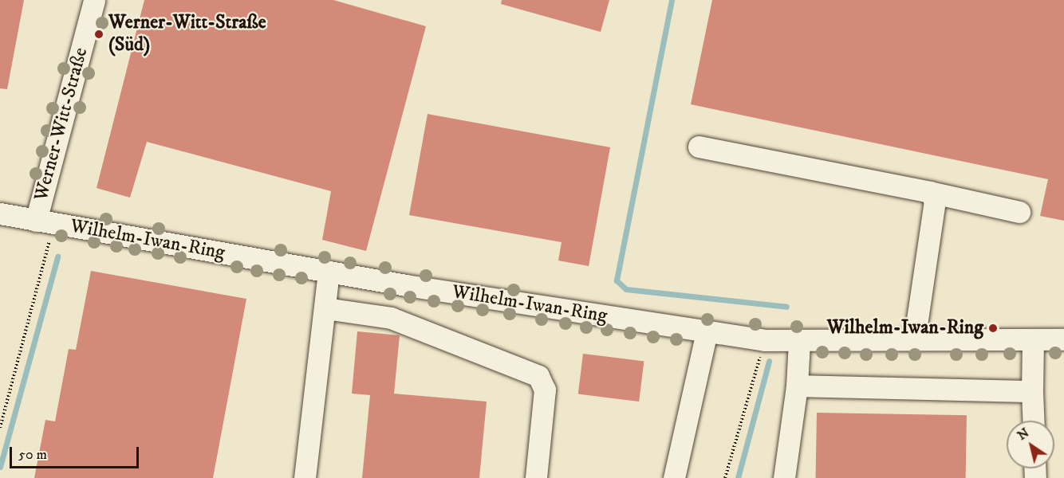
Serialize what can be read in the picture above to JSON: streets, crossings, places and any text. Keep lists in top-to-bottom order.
{
  "streets": {
    "street": ["Werner-Witt-Straße", "Wilhelm-Iwan-Ring"]
  },
  "crossings": [
    ["Werner-Witt-Straße", "Wilhelm-Iwan-Ring"]
  ],
  "places": ["Werner-Witt-Straße (Süd)", "Wilhelm-Iwan-Ring"],
  "scale_bar": "50 m",
  "north": "top left"
}
